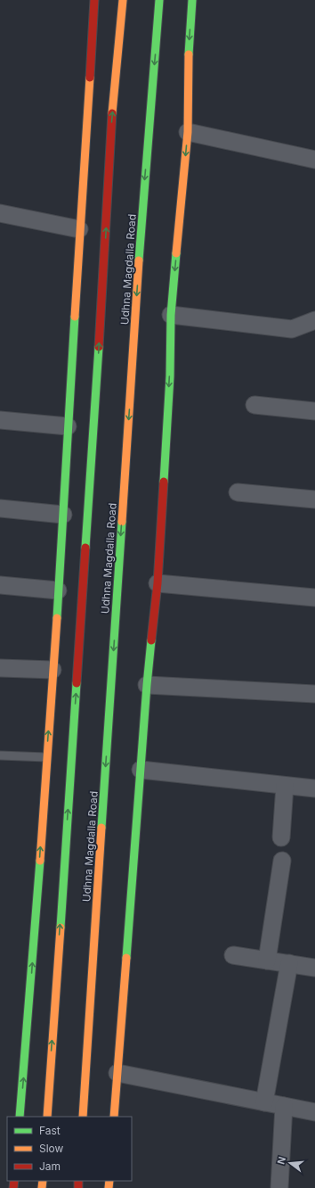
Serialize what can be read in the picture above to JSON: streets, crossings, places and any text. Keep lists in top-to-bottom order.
{
  "streets": {
    "street": ["Udhna Magdalla Road"]
  },
  "legend": ["Fast", "Slow", "Jam"],
  "north": "left"
}
